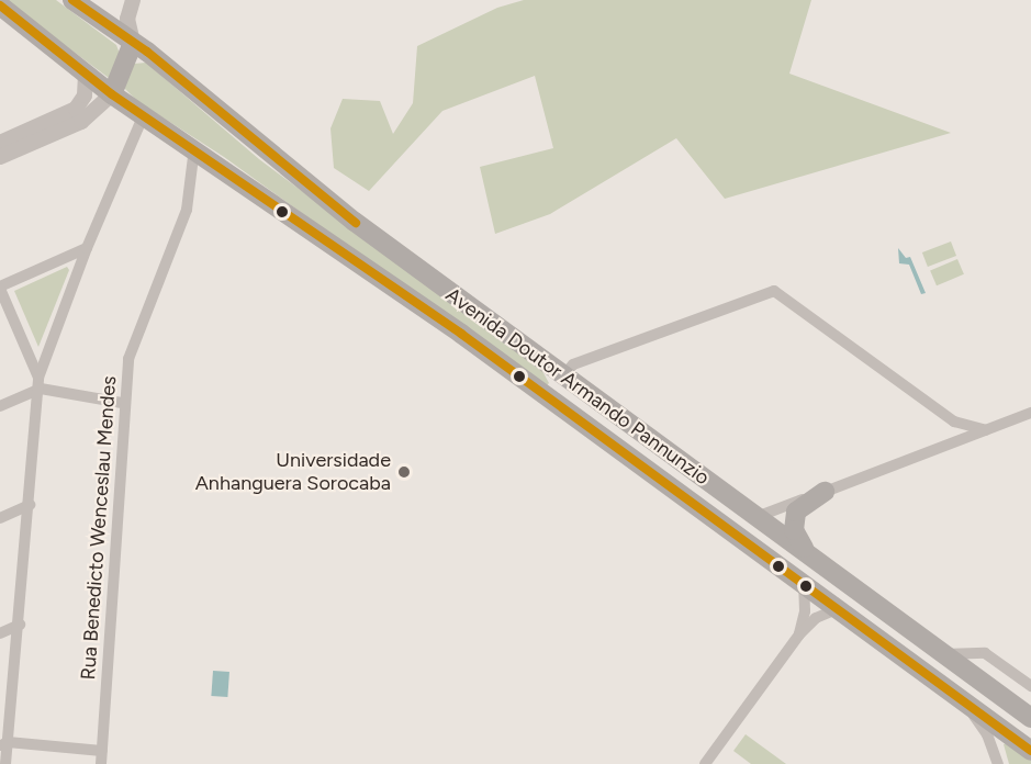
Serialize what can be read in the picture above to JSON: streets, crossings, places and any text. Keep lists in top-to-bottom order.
{
  "streets": {
    "main road": ["Avenida Doutor Armando Pannunzio"],
    "street": ["Rua Benedicto Wenceslau Mendes"]
  },
  "crossings": [
    ["Avenida Doutor Armando Pannunzio", "Rua Benedicto Wenceslau Mendes"]
  ],
  "places": ["Universidade Anhanguera Sorocaba"]
}
